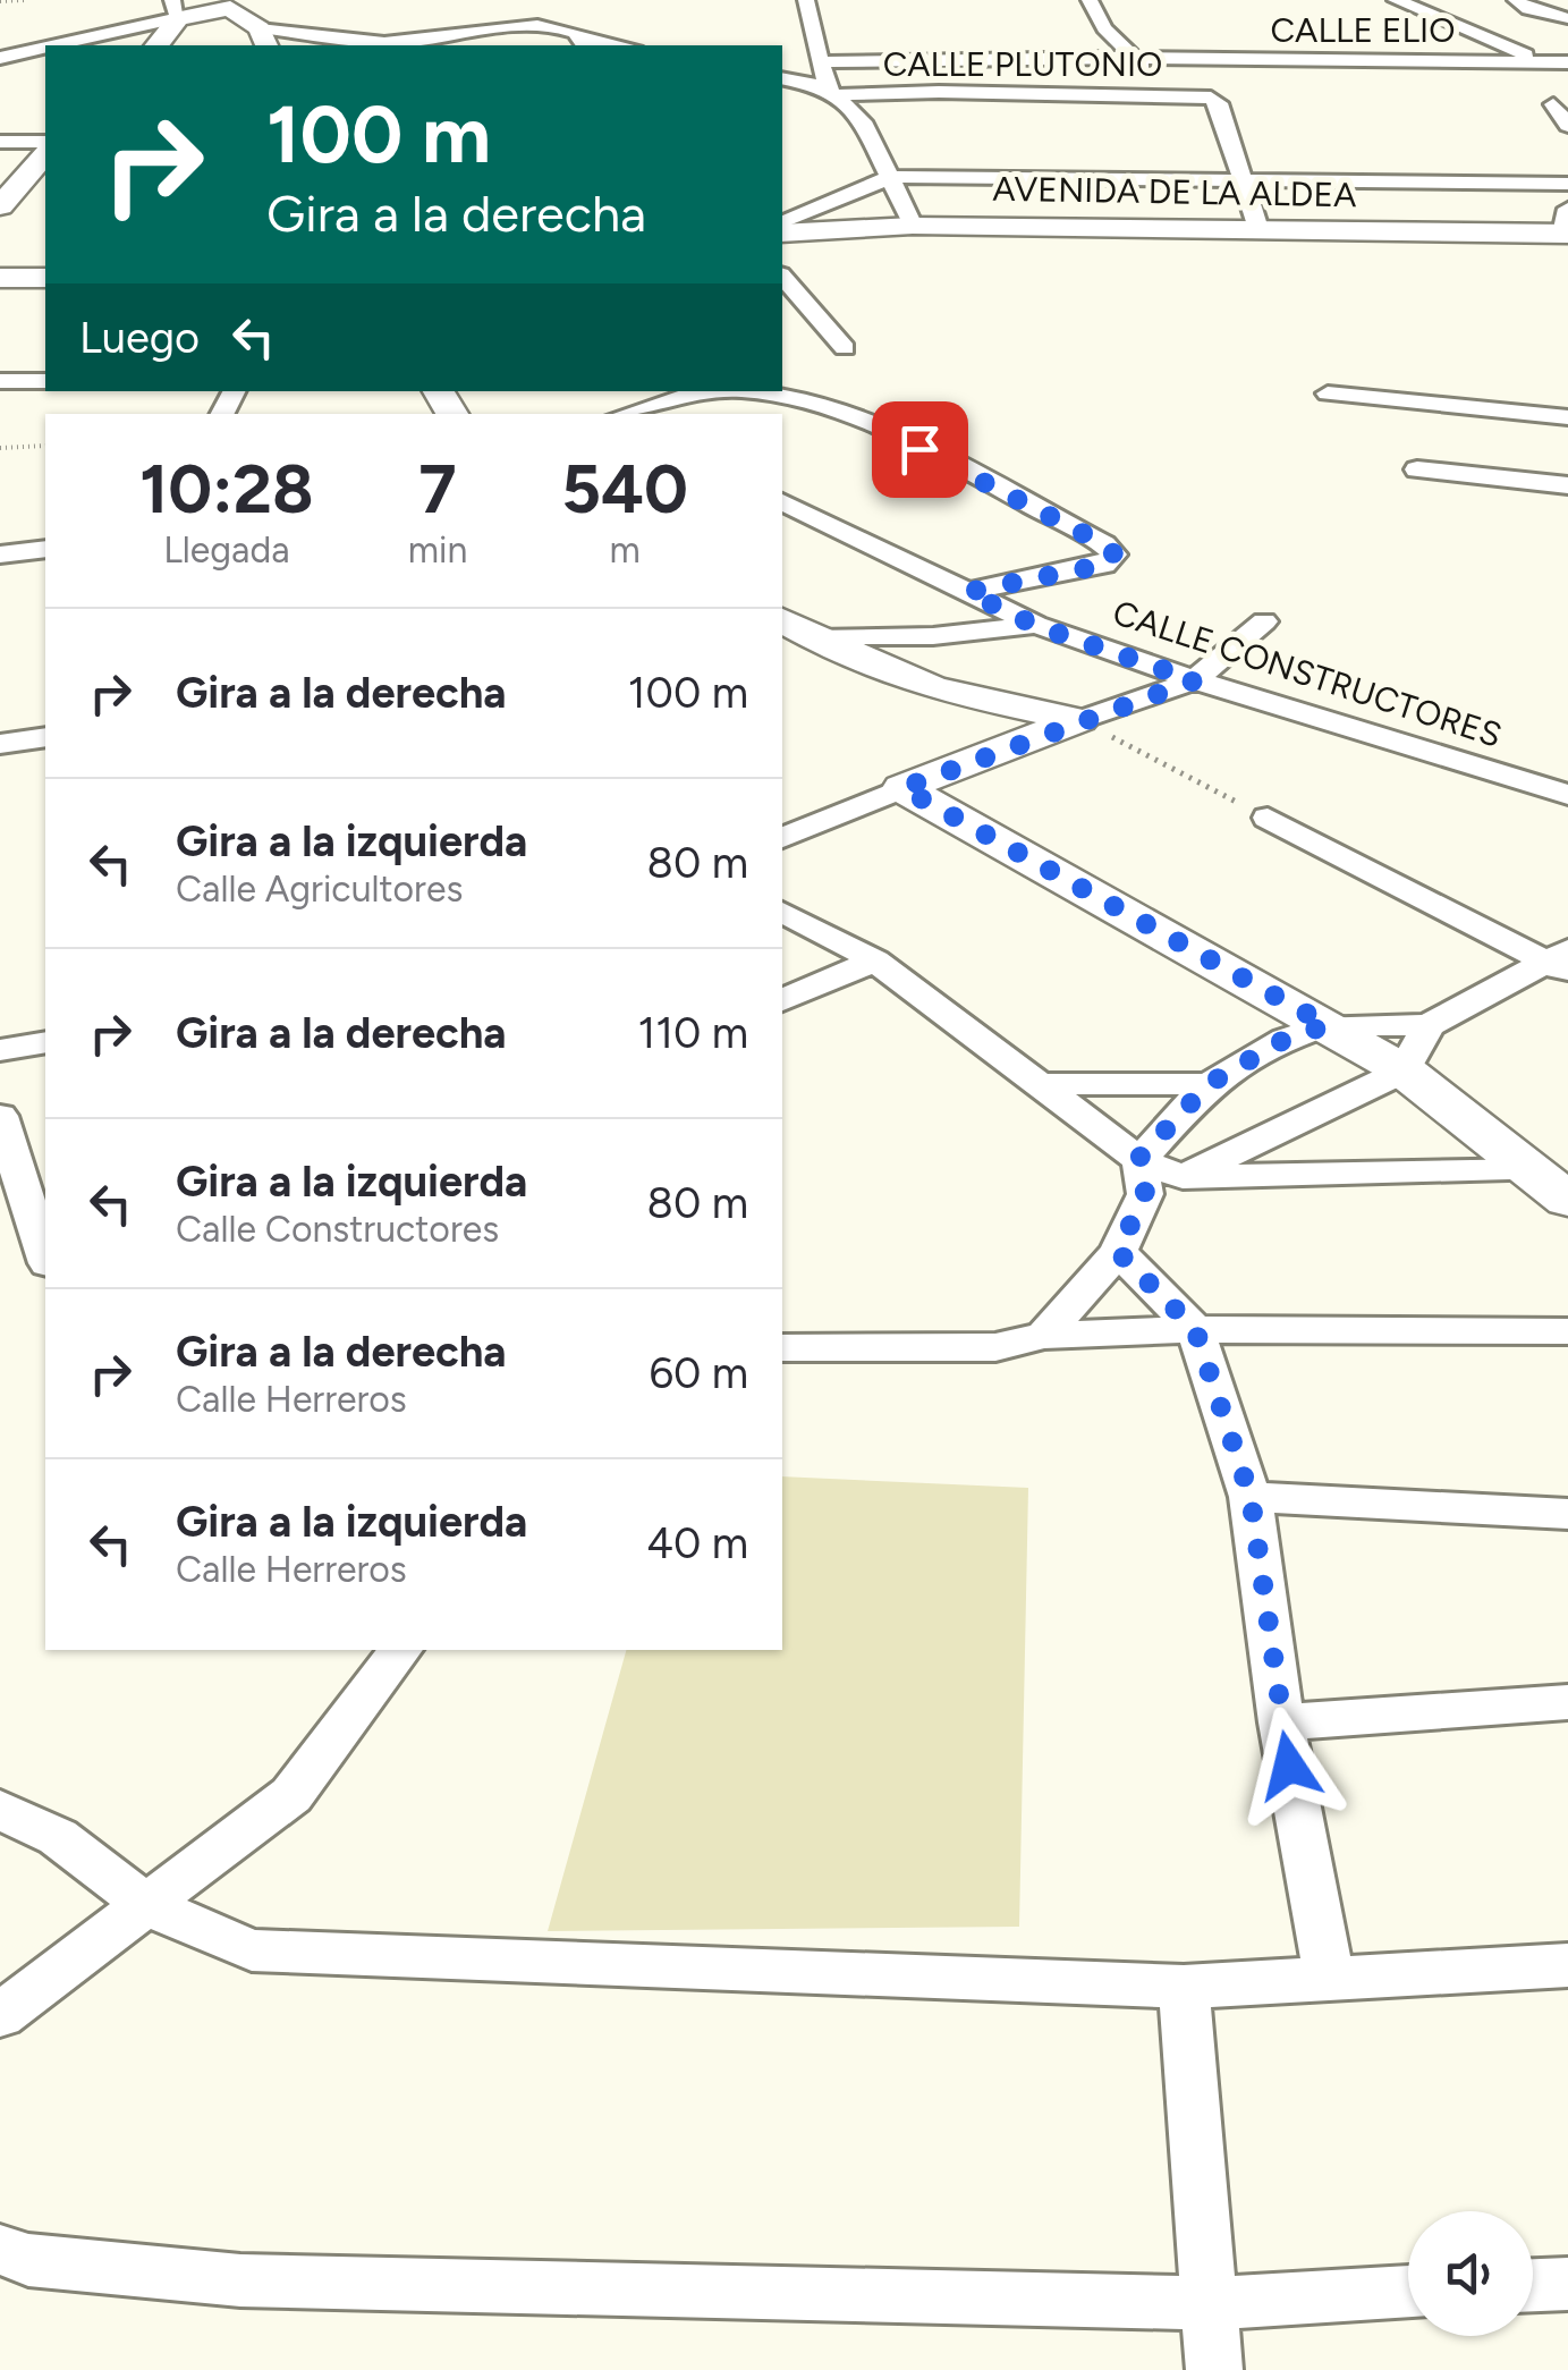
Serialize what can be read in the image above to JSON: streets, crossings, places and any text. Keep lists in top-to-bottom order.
{
  "streets": {
    "street": [
      "CALLE ELIO",
      "CALLE PLUTONIO",
      "AVENIDA DE LA ALDEA",
      "CALLE CONSTRUCTORES"
    ]
  },
  "page": {
    "turn": ["100 m", "Gira a la derecha"],
    "then": "Luego",
    "eta": [
      "10:28",
      "Llegada",
      "7",
      "min",
      "540",
      "m"
    ],
    "list": [
      {
        "name": "Gira a la derecha",
        "value": "100 m"
      },
      {
        "name": "Gira a la izquierda",
        "note": "Calle Agricultores",
        "value": "80 m"
      },
      {
        "name": "Gira a la derecha",
        "value": "110 m"
      },
      {
        "name": "Gira a la izquierda",
        "note": "Calle Constructores",
        "value": "80 m"
      },
      {
        "name": "Gira a la derecha",
        "note": "Calle Herreros",
        "value": "60 m"
      },
      {
        "name": "Gira a la izquierda",
        "note": "Calle Herreros",
        "value": "40 m"
      }
    ]
  }
}
